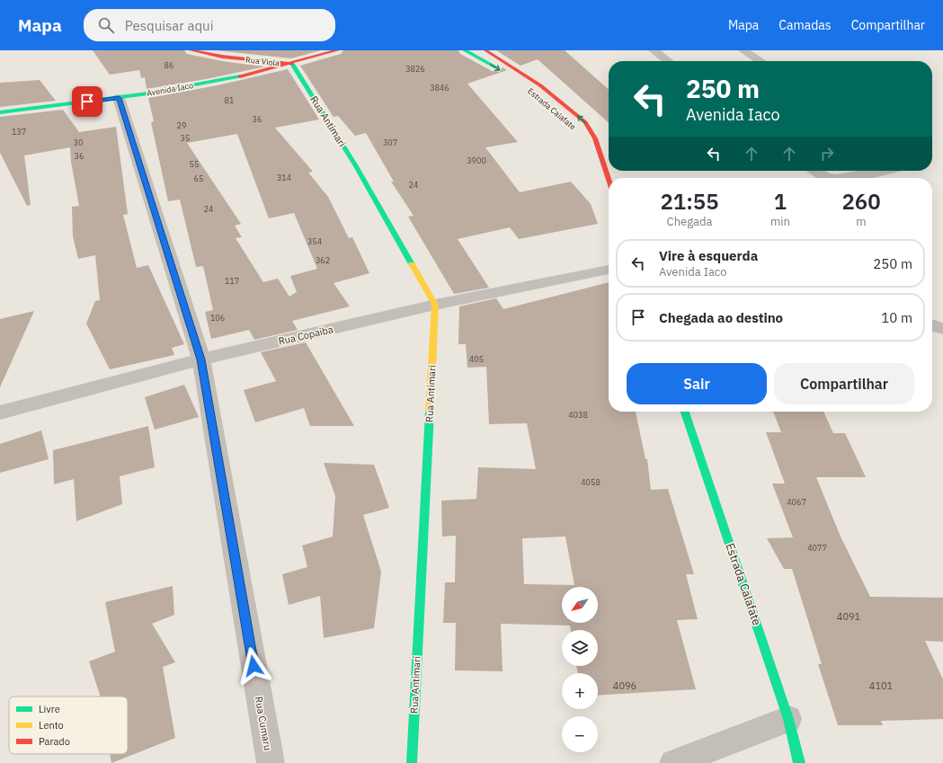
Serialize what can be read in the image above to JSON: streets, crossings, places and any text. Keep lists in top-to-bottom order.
{
  "streets": {
    "street": [
      "Rua Viola",
      "Avenida Iaco",
      "Estrada Calafate",
      "Rua Antimari",
      "Rua Copaiba",
      "Rua Cumaru"
    ]
  },
  "crossings": [
    ["Rua Viola", "Avenida Iaco"],
    ["Rua Viola", "Rua Antimari"],
    ["Avenida Iaco", "Rua Antimari"],
    ["Avenida Iaco", "Rua Cumaru"],
    ["Rua Antimari", "Rua Copaiba"],
    ["Rua Copaiba", "Rua Cumaru"]
  ],
  "house_numbers": [
    "86",
    "3826",
    "3846",
    "81",
    "36",
    "29",
    "137",
    "35",
    "30",
    "307",
    "36",
    "3900",
    "55",
    "314",
    "65",
    "24",
    "24",
    "354",
    "362",
    "117",
    "106",
    "405",
    "4038",
    "4058",
    "4067",
    "4077",
    "4091",
    "4096",
    "4101"
  ],
  "legend": ["Livre", "Lento", "Parado"],
  "north": "bottom left",
  "page": {
    "header": "Mapa",
    "search": "Pesquisar aqui",
    "nav": ["Mapa", "Camadas", "Compartilhar"],
    "turn": ["250 m", "Avenida Iaco"],
    "eta": [
      "21:55",
      "Chegada",
      "1",
      "min",
      "260",
      "m"
    ],
    "list": [
      {
        "name": "Vire à esquerda",
        "note": "Avenida Iaco",
        "value": "250 m"
      },
      {
        "name": "Chegada ao destino",
        "value": "10 m"
      }
    ],
    "buttons": ["Sair", "Compartilhar"],
    "map_buttons": ["+", "−"]
  }
}
